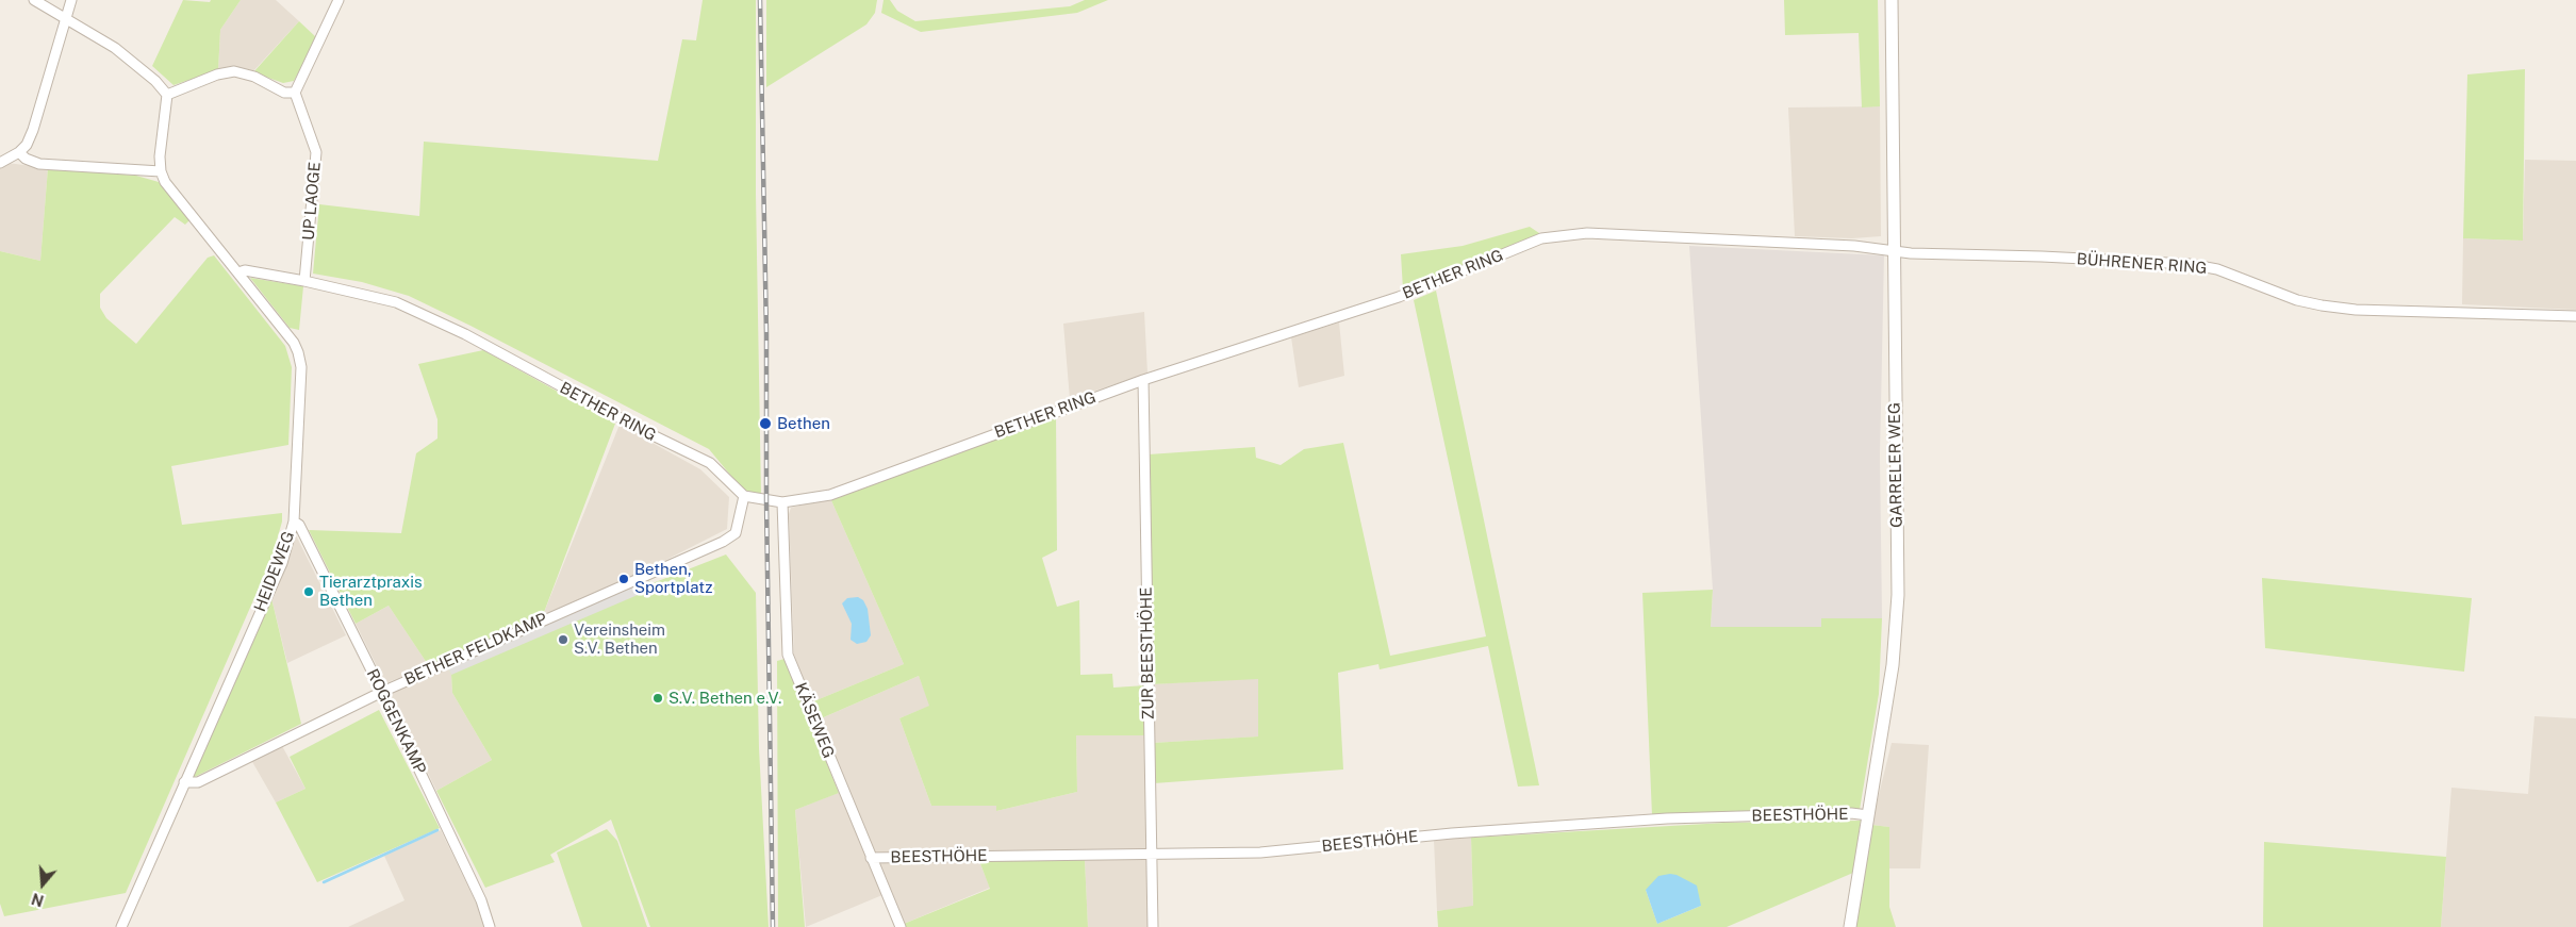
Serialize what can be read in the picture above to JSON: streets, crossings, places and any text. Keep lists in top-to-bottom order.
{
  "streets": {
    "street": [
      "UP LAOGE",
      "BÜHRENER RING",
      "BETHER RING",
      "GARRELER WEG",
      "HEIDEWEG",
      "BETHER FELDKAMP",
      "ZUR BEESTHÖHE",
      "KÄSEWEG",
      "ROGGENKAMP",
      "BEESTHÖHE"
    ]
  },
  "crossings": [
    ["UP LAOGE", "BETHER RING"],
    ["BÜHRENER RING", "BETHER RING"],
    ["BÜHRENER RING", "GARRELER WEG"],
    ["BETHER RING", "GARRELER WEG"],
    ["BETHER RING", "HEIDEWEG"],
    ["BETHER RING", "BETHER FELDKAMP"],
    ["BETHER RING", "ZUR BEESTHÖHE"],
    ["BETHER RING", "KÄSEWEG"],
    ["GARRELER WEG", "BEESTHÖHE"],
    ["HEIDEWEG", "BETHER FELDKAMP"],
    ["HEIDEWEG", "ROGGENKAMP"],
    ["BETHER FELDKAMP", "ROGGENKAMP"],
    ["ZUR BEESTHÖHE", "BEESTHÖHE"],
    ["KÄSEWEG", "BEESTHÖHE"]
  ],
  "places": [
    "Bethen",
    "Bethen, Sportplatz",
    "Tierarztpraxis Bethen",
    "Vereinsheim S.V. Bethen",
    "S.V. Bethen e.V."
  ],
  "north": "bottom"
}
